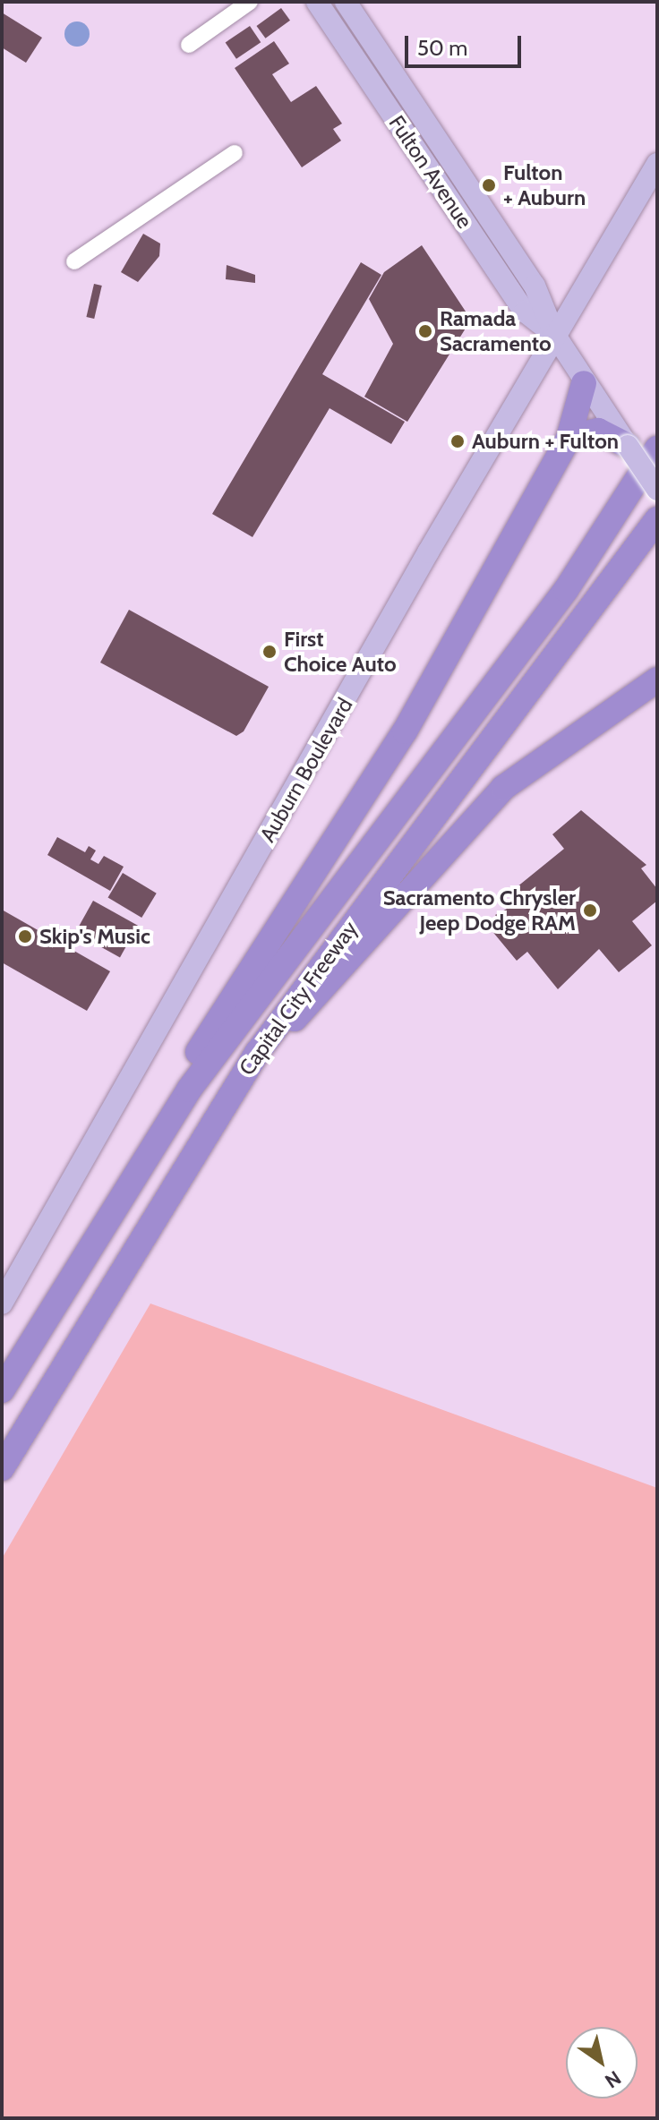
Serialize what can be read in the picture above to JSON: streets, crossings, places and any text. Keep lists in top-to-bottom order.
{
  "streets": {
    "highway": ["Capital City Freeway"],
    "main road": ["Fulton Avenue", "Auburn Boulevard"]
  },
  "crossings": [
    ["Fulton Avenue", "Auburn Boulevard"]
  ],
  "places": [
    "Fulton + Auburn",
    "Ramada Sacramento",
    "Auburn + Fulton",
    "First Choice Auto",
    "Sacramento Chrysler Jeep Dodge RAM",
    "Skip's Music"
  ],
  "scale_bar": "50 m",
  "north": "bottom right"
}
